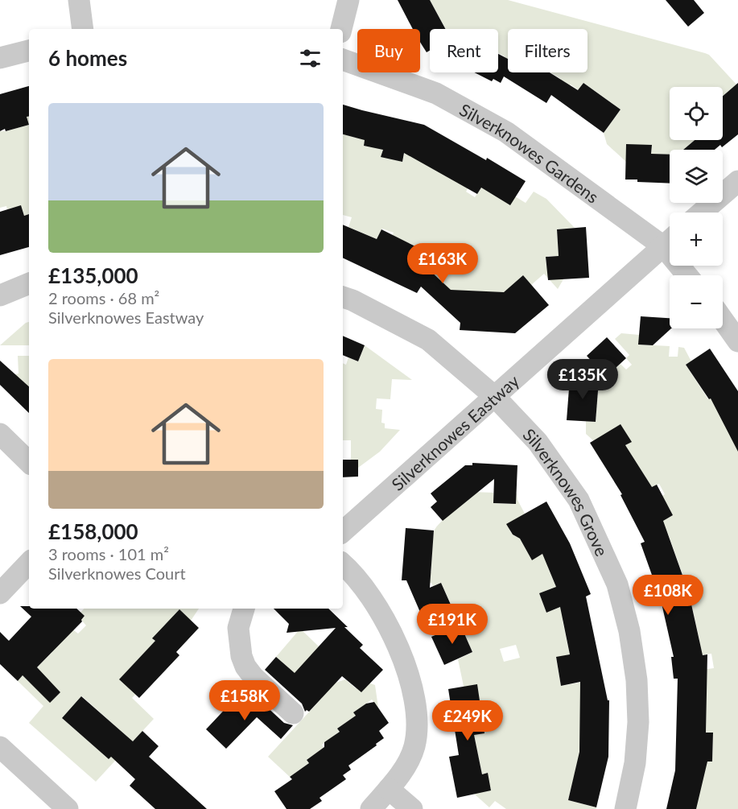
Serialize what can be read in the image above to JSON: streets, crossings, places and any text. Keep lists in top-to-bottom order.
{
  "streets": {
    "street": ["Silverknowes Gardens", "Silverknowes Eastway", "Silverknowes Grove"]
  },
  "crossings": [
    ["Silverknowes Eastway", "Silverknowes Grove"]
  ],
  "page": {
    "chip": ["Buy", "Rent", "Filters"],
    "heading": "6 homes",
    "map_buttons": ["+", "−"],
    "list": [
      {
        "name": "£135,000",
        "note": "2 rooms · 68 m² · Silverknowes Eastway"
      },
      {
        "name": "£158,000",
        "note": "3 rooms · 101 m² · Silverknowes Court"
      }
    ],
    "price": [
      "£163K",
      "£135K",
      "£108K",
      "£191K",
      "£158K",
      "£249K"
    ]
  }
}
